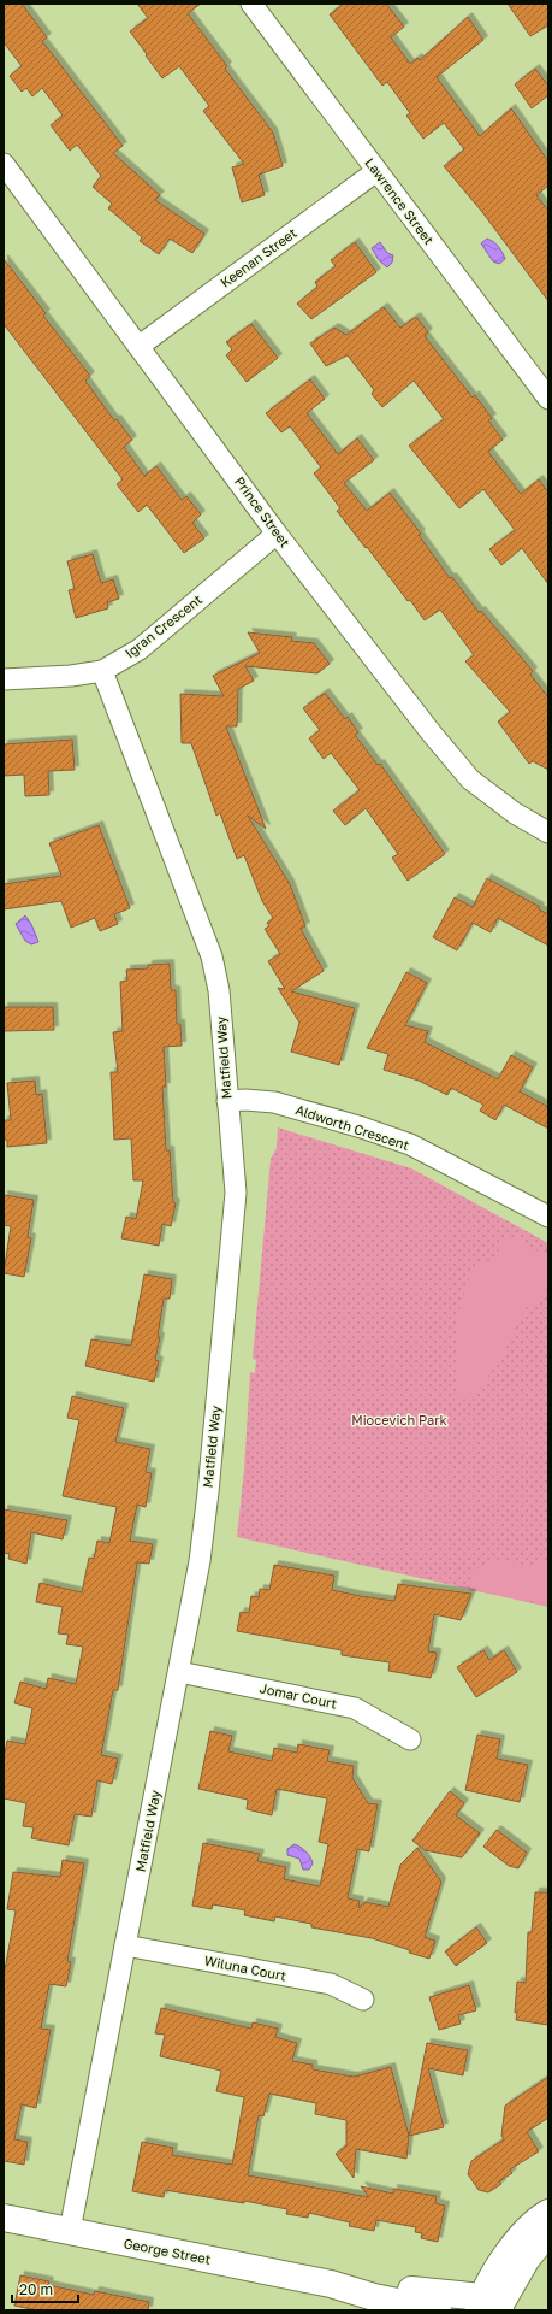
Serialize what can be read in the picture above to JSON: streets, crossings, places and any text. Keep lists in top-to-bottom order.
{
  "streets": {
    "main road": ["George Street"],
    "street": [
      "Lawrence Street",
      "Keenan Street",
      "Prince Street",
      "Igran Crescent",
      "Matfield Way",
      "Aldworth Crescent",
      "Jomar Court",
      "Wiluna Court"
    ]
  },
  "crossings": [
    ["Lawrence Street", "Keenan Street"],
    ["Keenan Street", "Prince Street"],
    ["Prince Street", "Igran Crescent"],
    ["Igran Crescent", "Matfield Way"],
    ["Matfield Way", "Aldworth Crescent"],
    ["Matfield Way", "Jomar Court"],
    ["Matfield Way", "Wiluna Court"],
    ["Matfield Way", "George Street"]
  ],
  "parks": ["Miocevich Park"],
  "scale_bar": "20 m"
}
